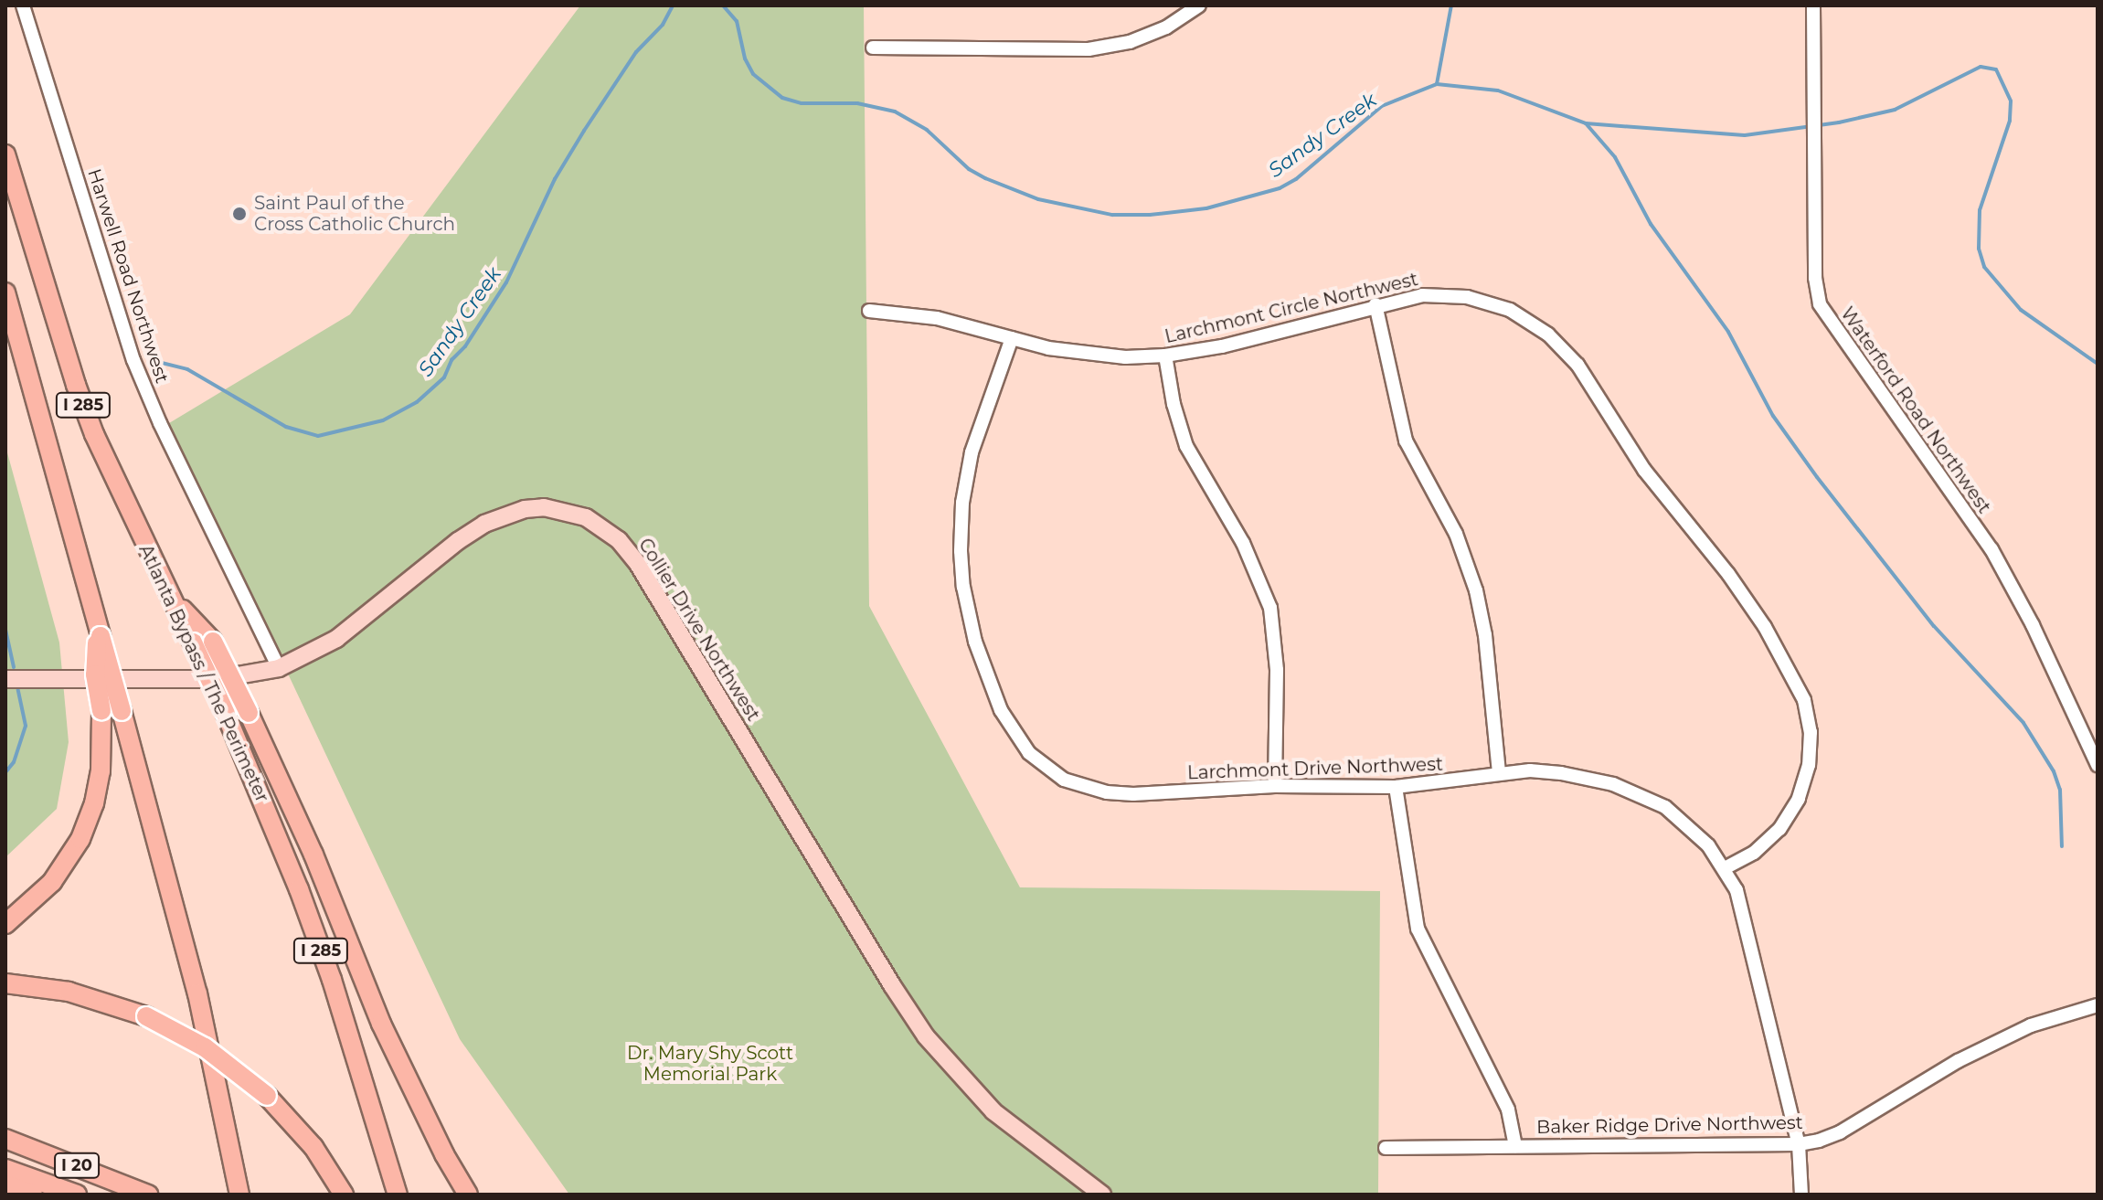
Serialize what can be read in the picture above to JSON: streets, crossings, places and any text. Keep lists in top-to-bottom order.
{
  "streets": {
    "highway": ["I 285", "Atlanta Bypass / The Perimeter", "I 20"],
    "main road": ["Collier Drive Northwest"],
    "street": [
      "Harwell Road Northwest",
      "Larchmont Circle Northwest",
      "Waterford Road Northwest",
      "Larchmont Drive Northwest",
      "Baker Ridge Drive Northwest"
    ]
  },
  "crossings": [
    ["Harwell Road Northwest", "Collier Drive Northwest"],
    ["Larchmont Circle Northwest", "Larchmont Drive Northwest"],
    ["Larchmont Drive Northwest", "Baker Ridge Drive Northwest"]
  ],
  "water": ["Sandy Creek"],
  "parks": ["Dr. Mary Shy Scott Memorial Park"],
  "places": ["Saint Paul of the Cross Catholic Church"]
}
